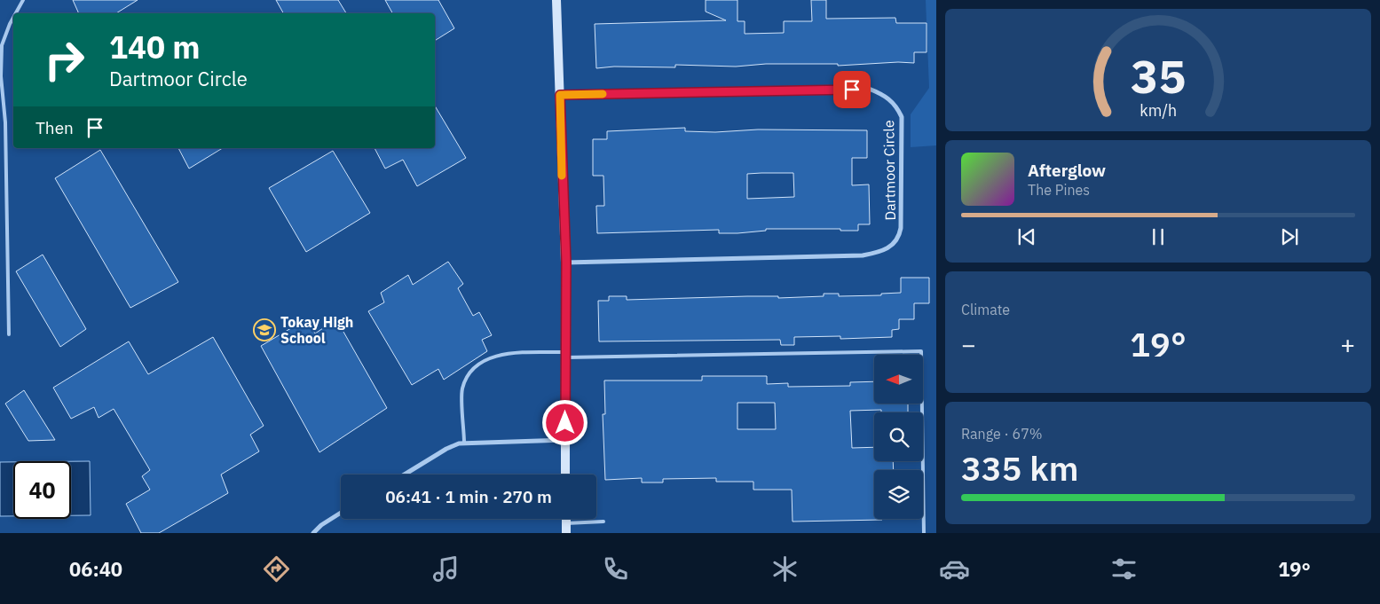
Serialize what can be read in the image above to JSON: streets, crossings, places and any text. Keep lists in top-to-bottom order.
{
  "streets": {
    "street": ["Dartmoor Circle"]
  },
  "places": {
    "school or university": ["Tokay High School"]
  },
  "north": "left",
  "page": {
    "turn": ["140 m", "Dartmoor Circle"],
    "then": "Then",
    "song": ["Afterglow", "The Pines"],
    "tile": [
      "Climate",
      ["Range · 67%", "335 km"]
    ],
    "heat": ["−", "19°", "+"],
    "limit": "40",
    "trip": "06:41 · 1 min · 270 m",
    "tabs": ["06:40", "19°"],
    "gauge": ["35", "km/h"]
  }
}
